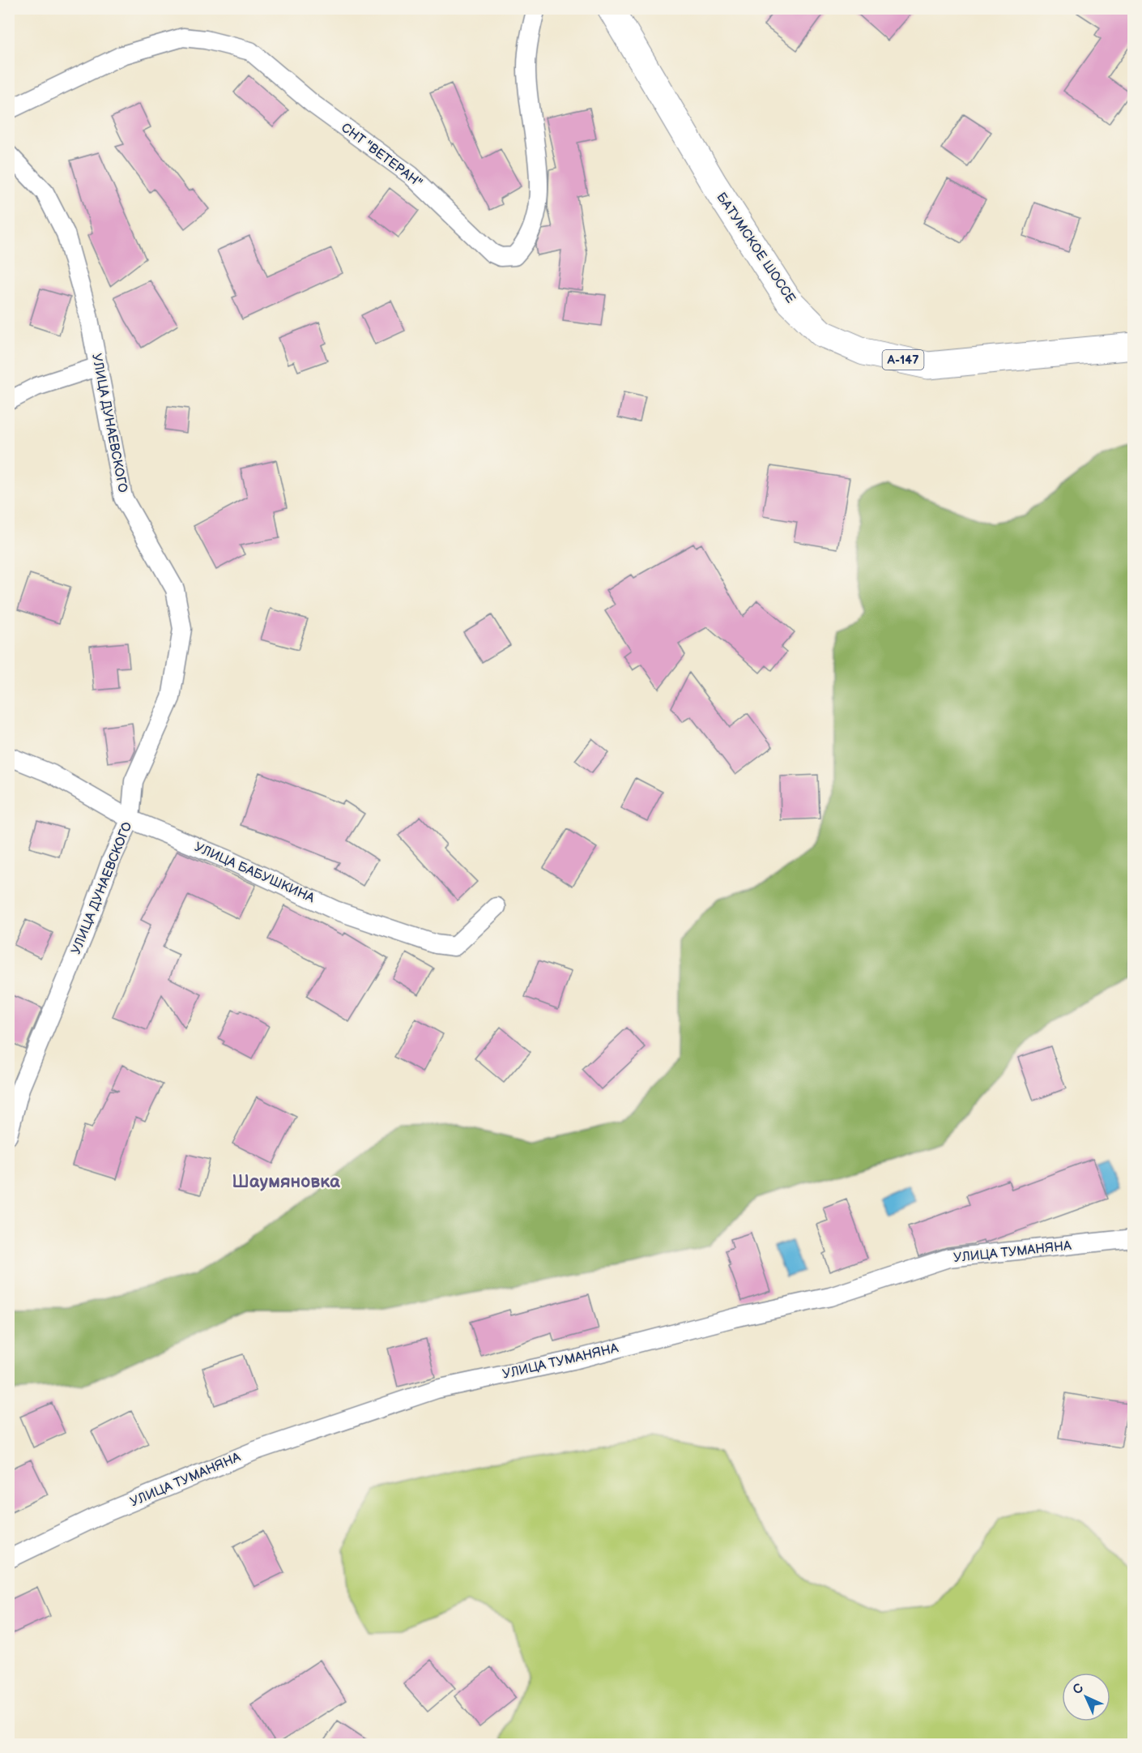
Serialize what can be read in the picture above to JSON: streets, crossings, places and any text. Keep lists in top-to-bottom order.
{
  "streets": {
    "highway": ["БАТУМСКОЕ ШОССЕ", "А-147"],
    "street": [
      "СНТ \"ВЕТЕРАН\"",
      "УЛИЦА ДУНАЕВСКОГО",
      "УЛИЦА БАБУШКИНА",
      "УЛИЦА ТУМАНЯНА"
    ]
  },
  "crossings": [
    ["УЛИЦА ДУНАЕВСКОГО", "УЛИЦА БАБУШКИНА"]
  ],
  "districts": ["Шаумяновка"],
  "north": "top left"
}
